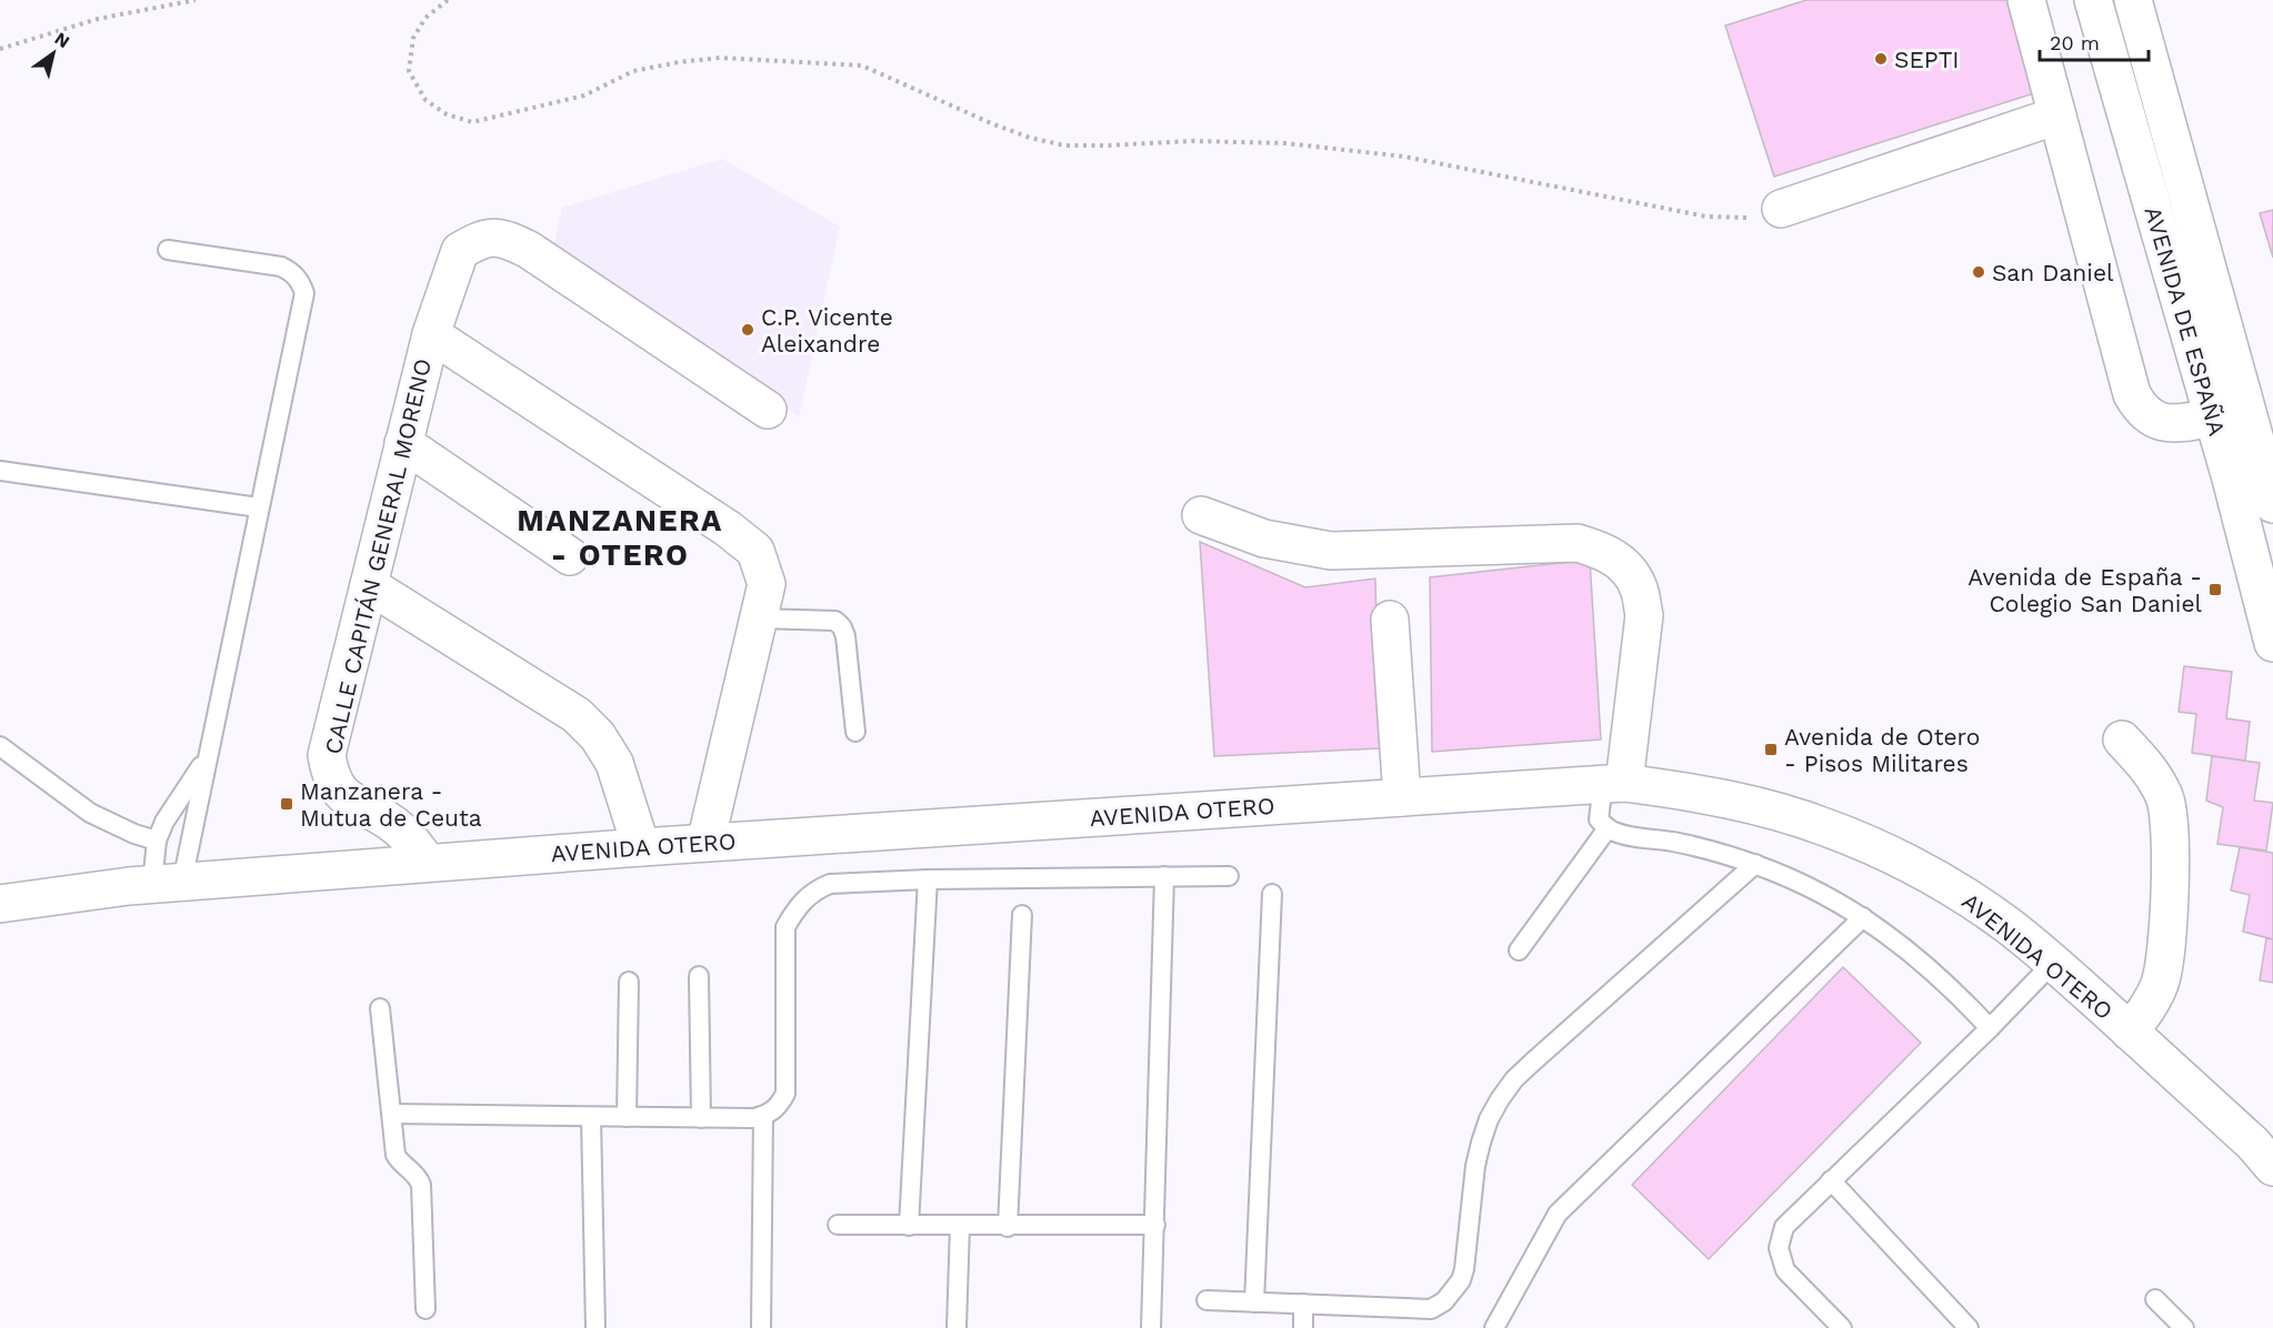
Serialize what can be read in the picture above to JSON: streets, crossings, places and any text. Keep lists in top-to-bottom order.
{
  "streets": {
    "main road": ["AVENIDA DE ESPAÑA", "CALLE CAPITÁN GENERAL MORENO", "AVENIDA OTERO"]
  },
  "crossings": [
    ["CALLE CAPITÁN GENERAL MORENO", "AVENIDA OTERO"]
  ],
  "districts": ["MANZANERA - OTERO"],
  "places": {
    "other": ["SEPTI", "San Daniel", "C.P. Vicente Aleixandre"],
    "transit": ["Avenida de España - Colegio San Daniel", "Avenida de Otero - Pisos Militares", "Manzanera - Mutua de Ceuta"]
  },
  "scale_bar": "20 m",
  "north": "top right"
}
